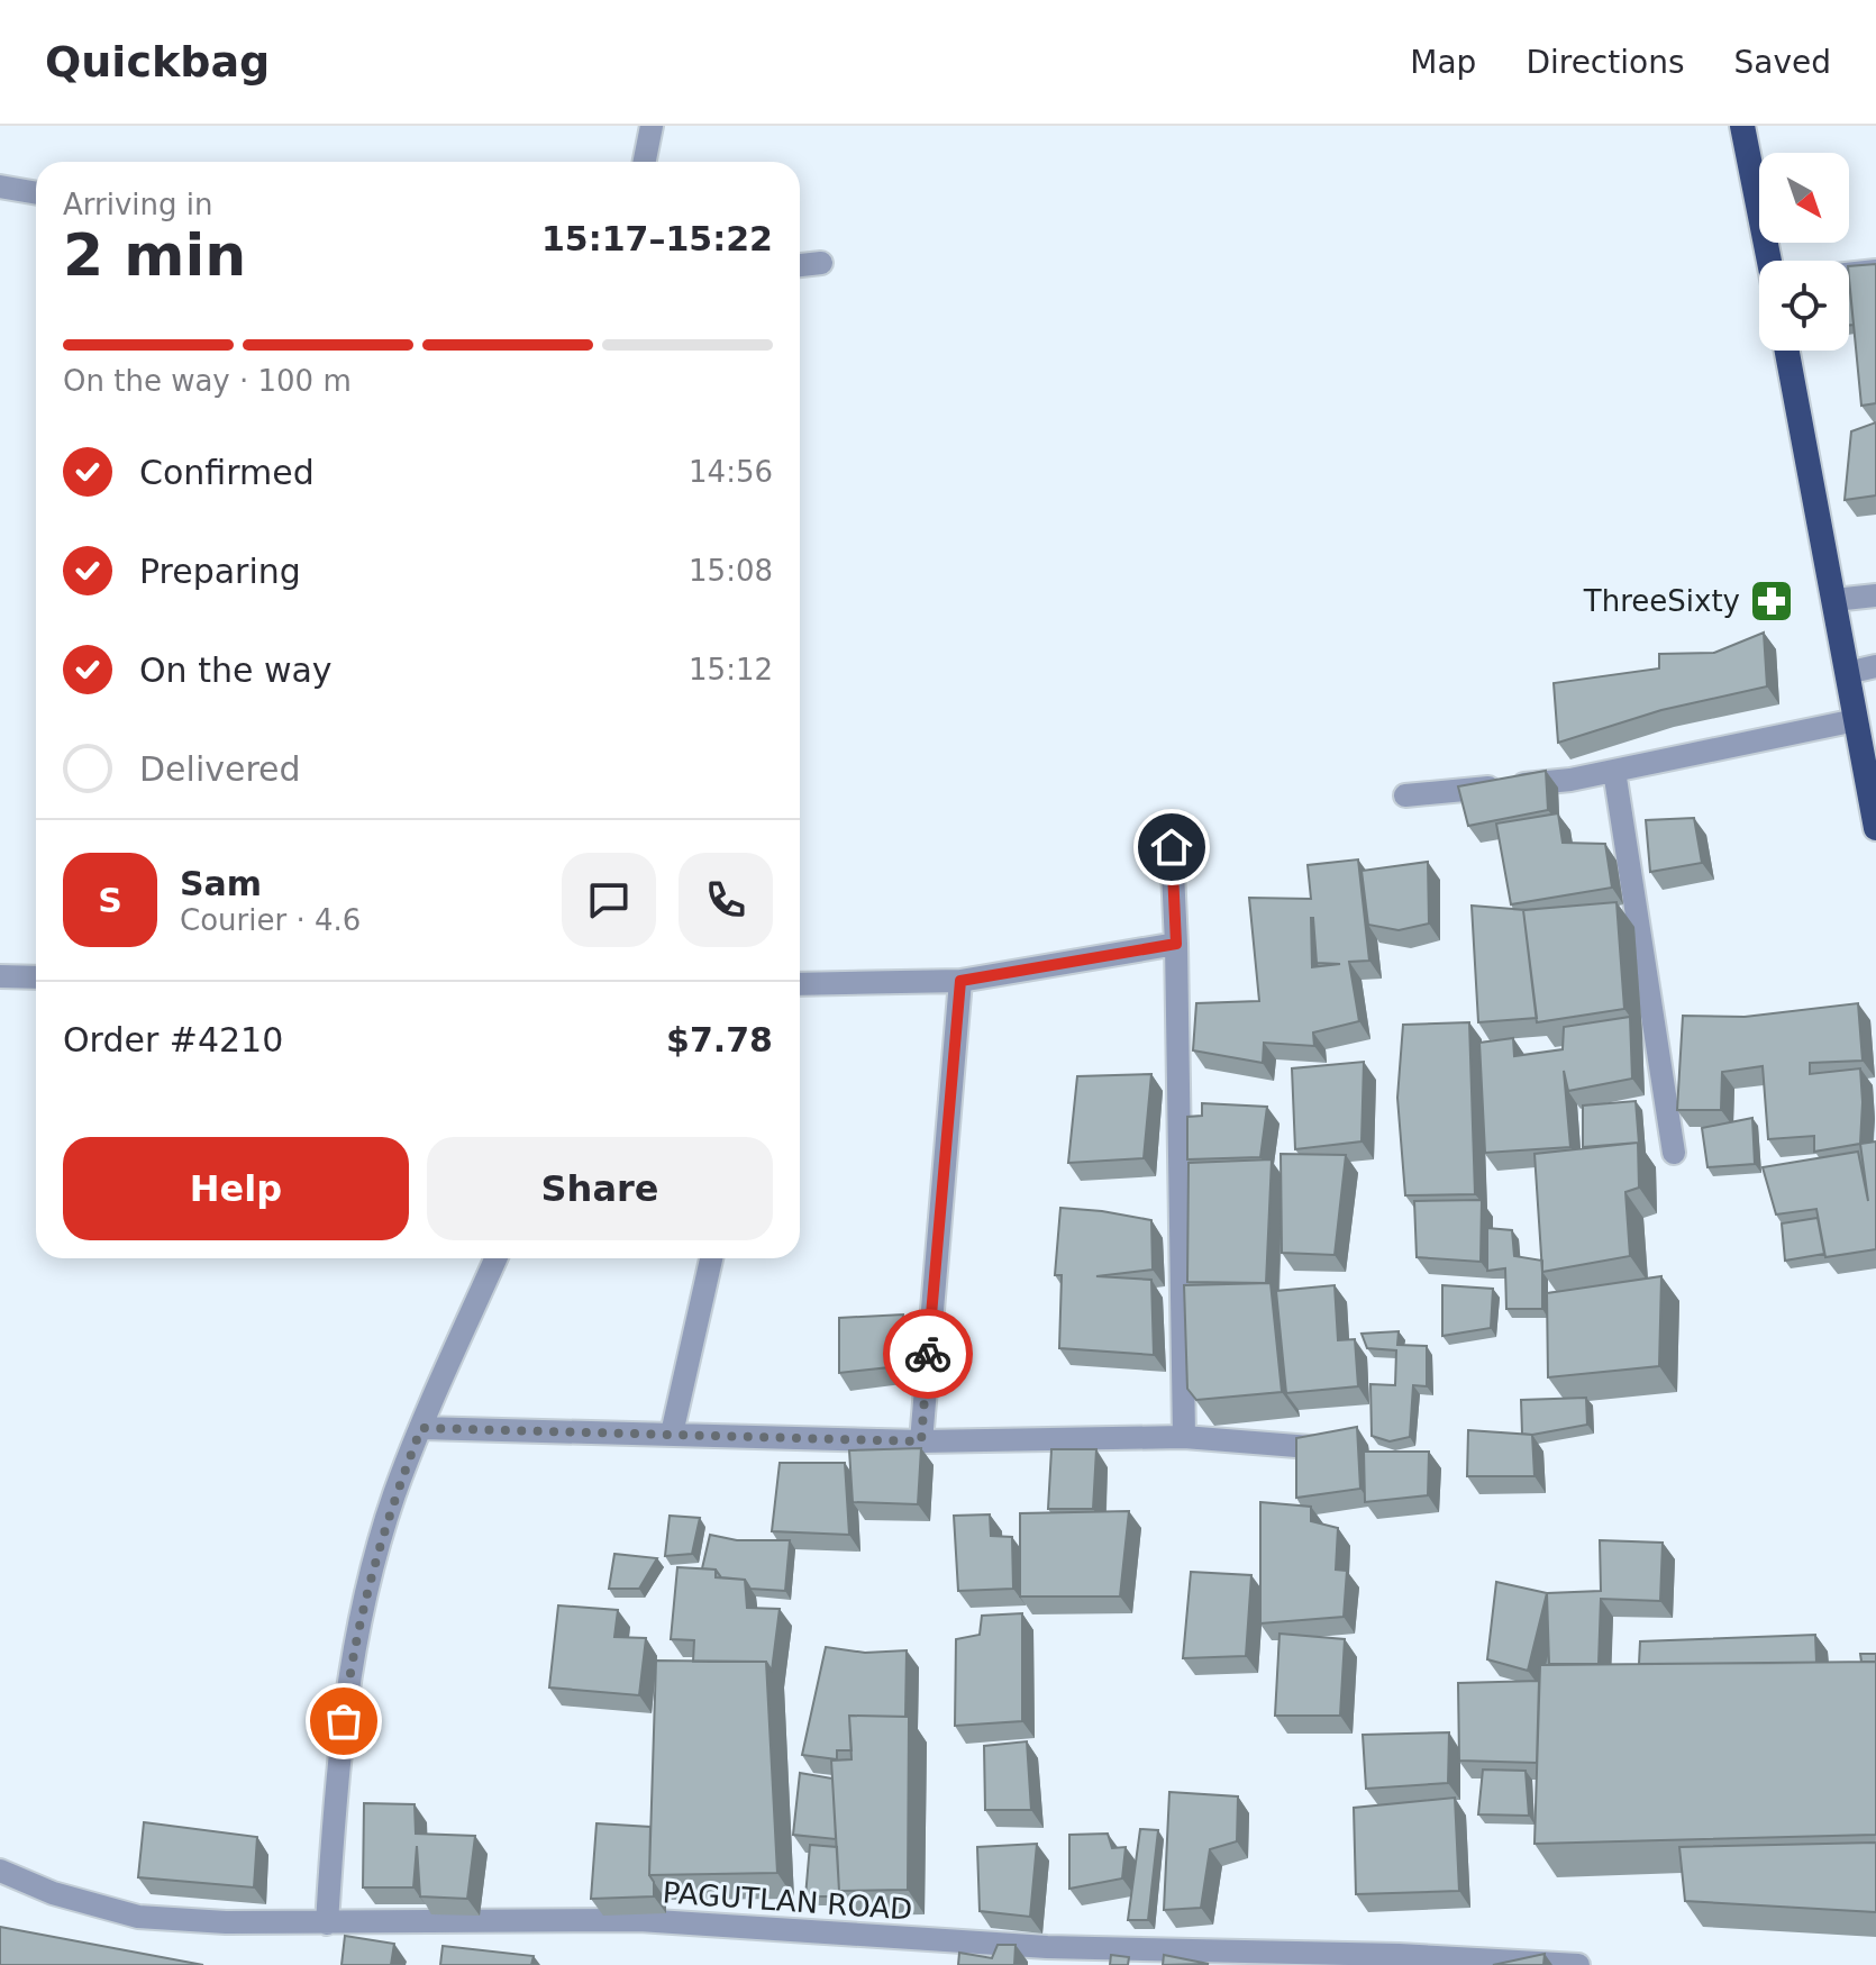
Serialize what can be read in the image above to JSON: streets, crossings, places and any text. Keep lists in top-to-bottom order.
{
  "streets": {
    "street": ["PAGUTLAN ROAD"]
  },
  "places": {
    "pharmacy": ["ThreeSixty"]
  },
  "north": "bottom right",
  "page": {
    "header": "Quickbag",
    "nav": ["Map", "Directions", "Saved"],
    "heading": ["2 min", "Arriving in", "15:17–15:22"],
    "panel": [
      "Sam",
      "Courier · 4.6",
      "Order #4210",
      "$7.78"
    ],
    "bar": "On the way · 100 m",
    "list": [
      ["Confirmed", "14:56"],
      ["Preparing", "15:08"],
      ["On the way", "15:12"],
      "Delivered"
    ],
    "round": "S",
    "buttons": ["Help", "Share"]
  }
}
